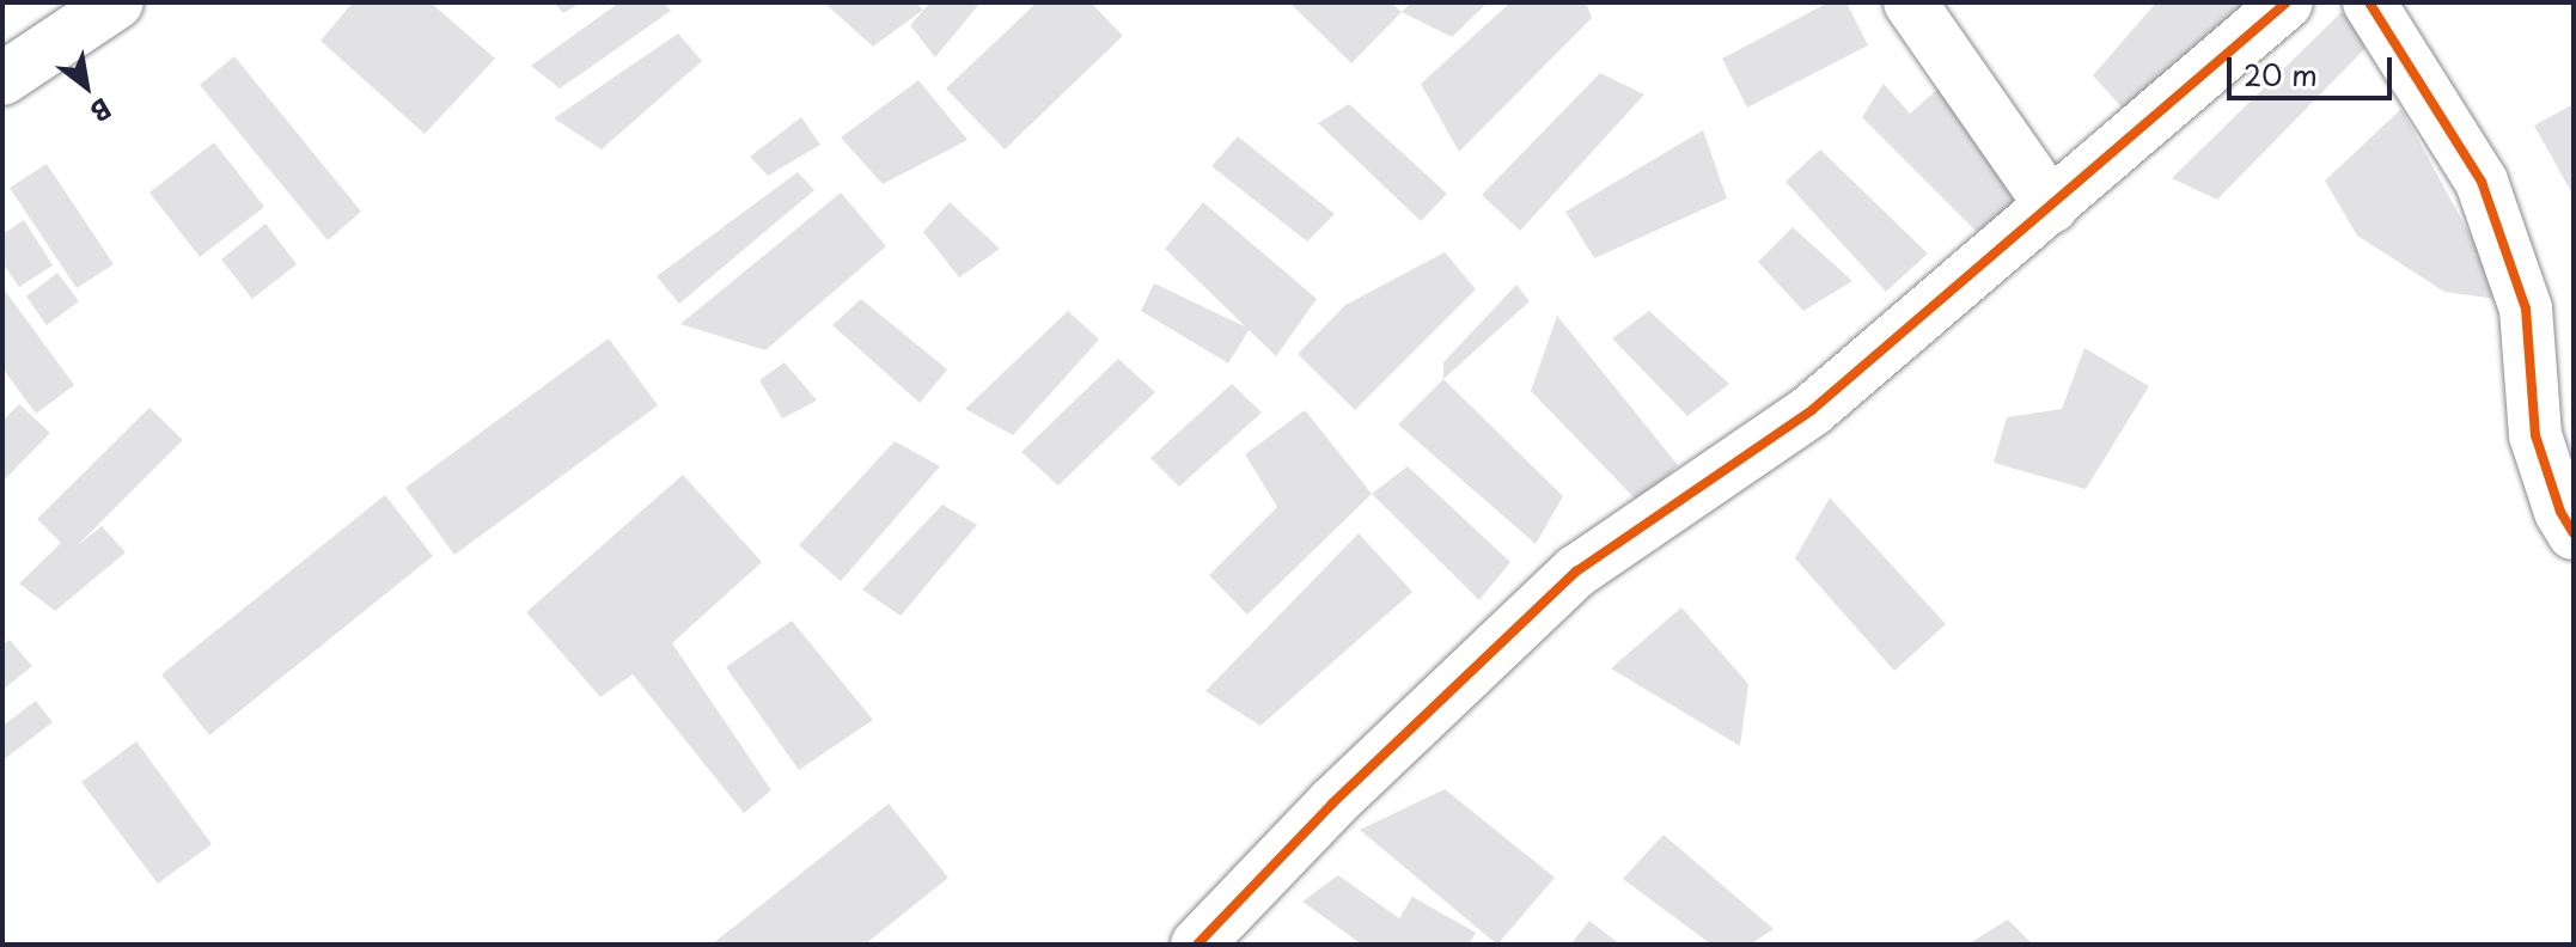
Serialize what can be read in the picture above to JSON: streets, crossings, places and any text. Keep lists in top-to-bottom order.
{
  "scale_bar": "20 m",
  "north": "bottom right"
}
